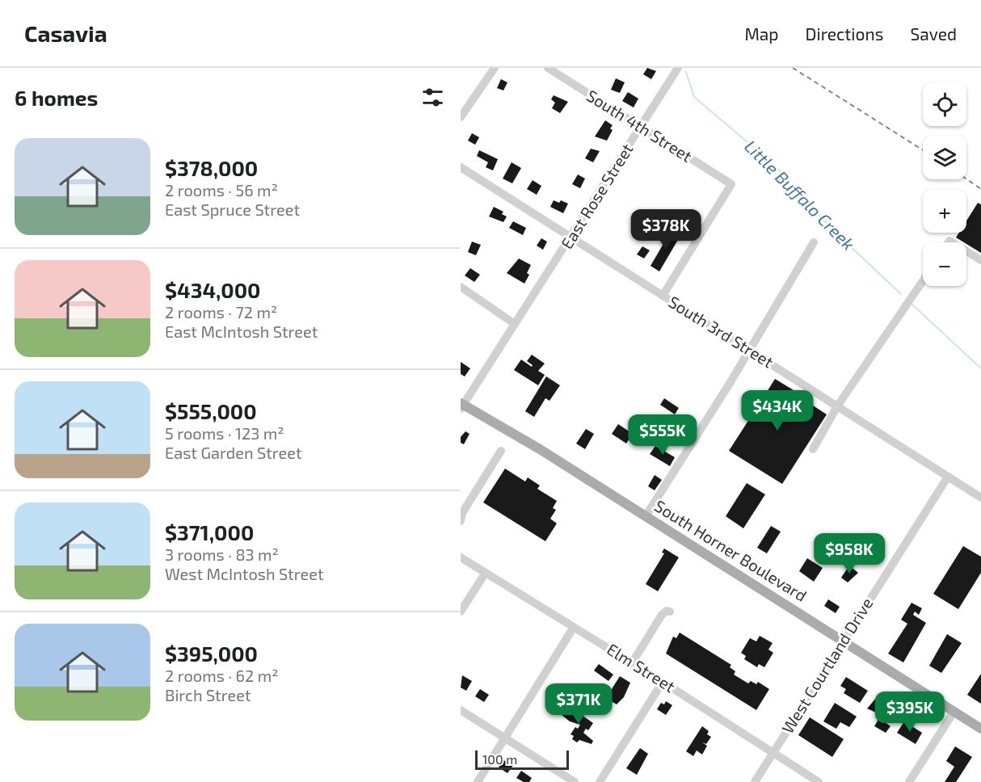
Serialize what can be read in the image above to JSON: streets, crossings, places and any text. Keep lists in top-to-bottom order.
{
  "streets": {
    "main road": ["South Horner Boulevard"],
    "street": [
      "South 4th Street",
      "East Rose Street",
      "South 3rd Street",
      "West Courtland Drive",
      "Elm Street"
    ]
  },
  "crossings": [
    ["South 4th Street", "East Rose Street"],
    ["South 4th Street", "South 3rd Street"],
    ["East Rose Street", "South 3rd Street"],
    ["East Rose Street", "South Horner Boulevard"],
    ["South 3rd Street", "West Courtland Drive"],
    ["South Horner Boulevard", "West Courtland Drive"],
    ["West Courtland Drive", "Elm Street"]
  ],
  "water": ["Little Buffalo Creek"],
  "scale_bar": "100 m",
  "page": {
    "header": "Casavia",
    "nav": ["Map", "Directions", "Saved"],
    "heading": "6 homes",
    "map_buttons": ["+", "−"],
    "list": [
      {
        "name": "$378,000",
        "note": "2 rooms · 56 m² · East Spruce Street"
      },
      {
        "name": "$434,000",
        "note": "2 rooms · 72 m² · East McIntosh Street"
      },
      {
        "name": "$555,000",
        "note": "5 rooms · 123 m² · East Garden Street"
      },
      {
        "name": "$371,000",
        "note": "3 rooms · 83 m² · West McIntosh Street"
      },
      {
        "name": "$395,000",
        "note": "2 rooms · 62 m² · Birch Street"
      }
    ],
    "price": [
      "$378K",
      "$434K",
      "$555K",
      "$958K",
      "$371K",
      "$395K"
    ],
    "scale": "100 m"
  }
}
